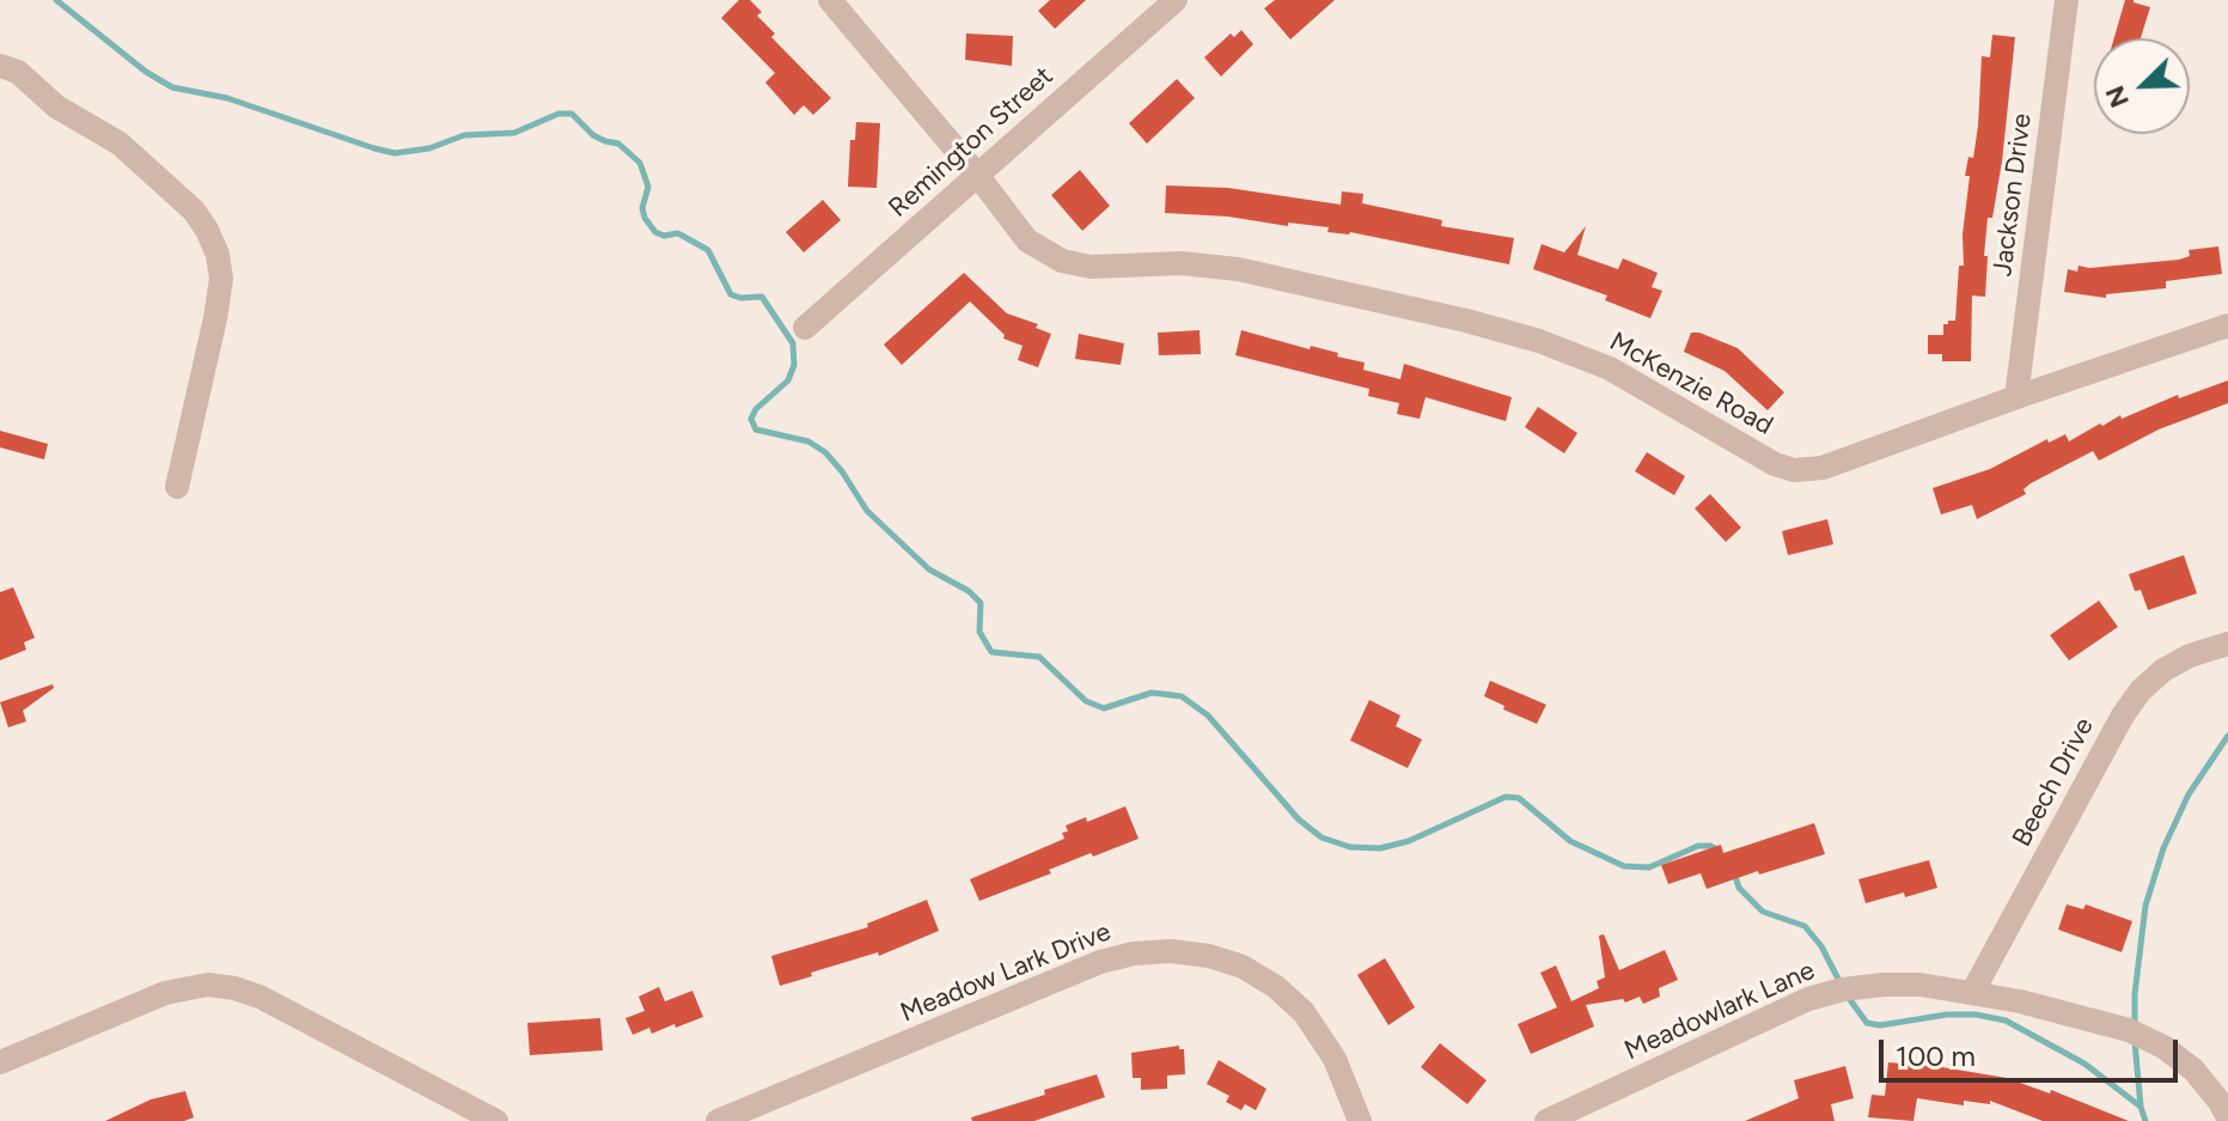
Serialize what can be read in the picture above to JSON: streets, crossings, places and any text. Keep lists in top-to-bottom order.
{
  "streets": {
    "street": [
      "Remington Street",
      "Jackson Drive",
      "McKenzie Road",
      "Beech Drive",
      "Meadow Lark Drive",
      "Meadowlark Lane"
    ]
  },
  "crossings": [
    ["Remington Street", "McKenzie Road"],
    ["Jackson Drive", "McKenzie Road"],
    ["Beech Drive", "Meadowlark Lane"]
  ],
  "scale_bar": "100 m",
  "north": "bottom left"
}
